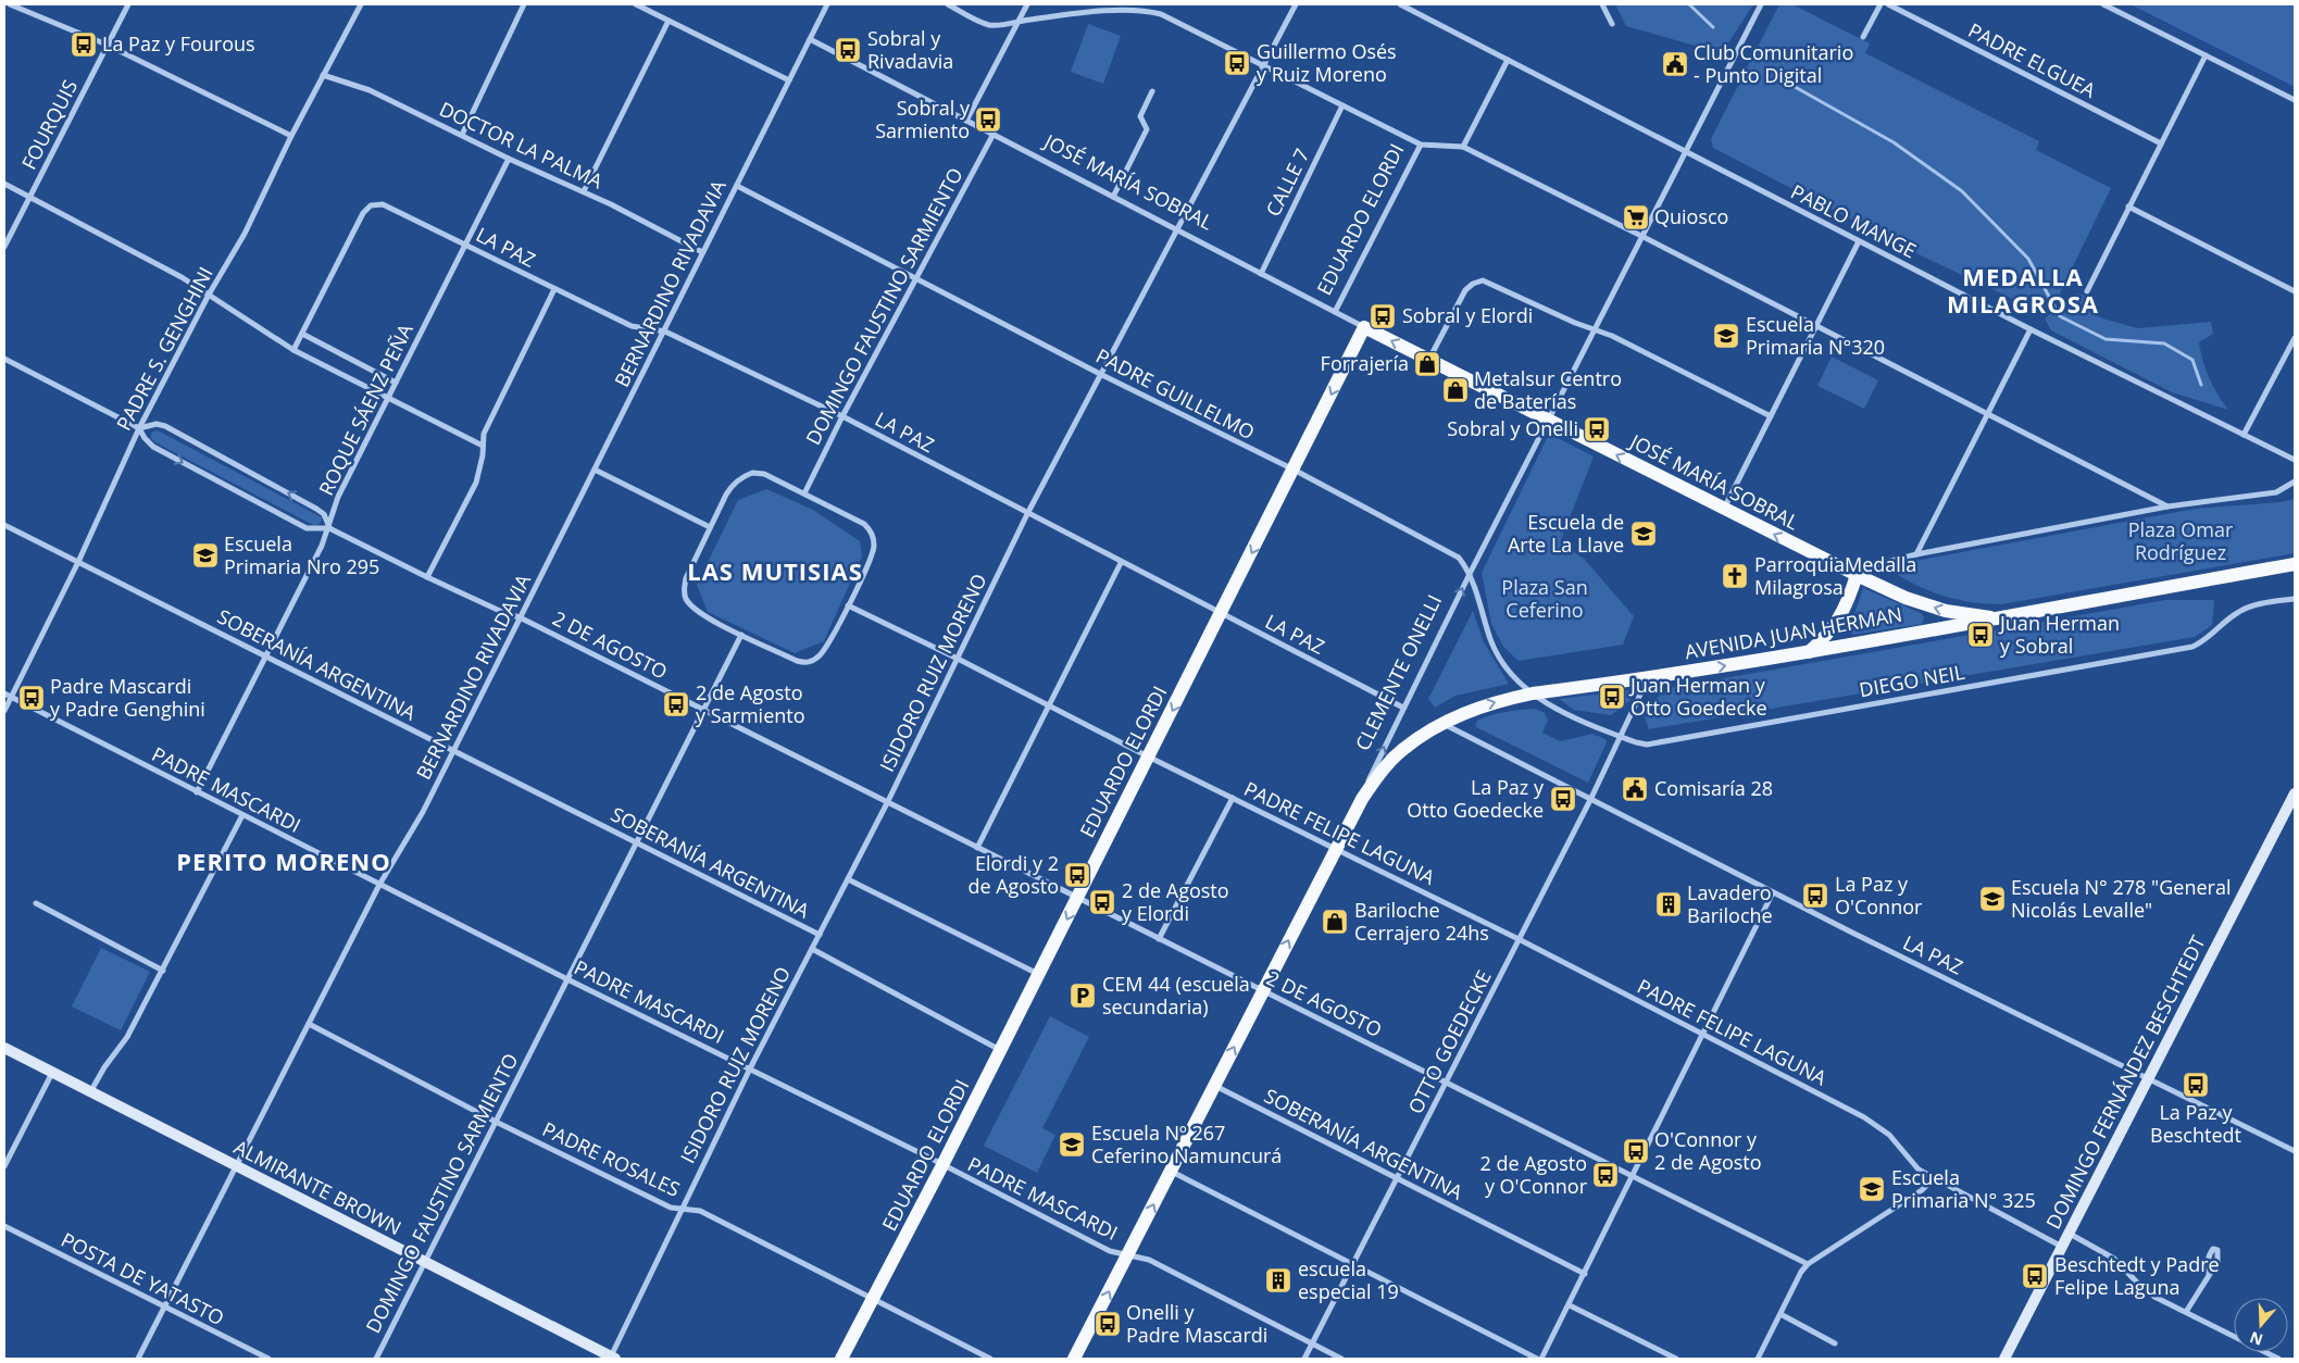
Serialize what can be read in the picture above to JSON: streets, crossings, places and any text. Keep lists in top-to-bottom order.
{
  "streets": {
    "main road": [
      "JOSÉ MARÍA SOBRAL",
      "EDUARDO ELORDI",
      "AVENIDA JUAN HERMAN",
      "CLEMENTE ONELLI"
    ],
    "street": [
      "PADRE ELGUEA",
      "FOURQUIS",
      "DOCTOR LA PALMA",
      "CALLE 7",
      "PABLO MANGE",
      "LA PAZ",
      "BERNARDINO RIVADAVIA",
      "DOMINGO FAUSTINO SARMIENTO",
      "PADRE S. GENGHINI",
      "PADRE GUILLELMO",
      "ROQUE SÁENZ PEÑA",
      "2 DE AGOSTO",
      "SOBERANÍA ARGENTINA",
      "ISIDORO RUIZ MORENO",
      "DIEGO NEIL",
      "PADRE MASCARDI",
      "PADRE FELIPE LAGUNA",
      "OTTO GOEDECKE",
      "DOMINGO FERNÁNDEZ BESCHTEDT",
      "PADRE ROSALES",
      "ALMIRANTE BROWN",
      "POSTA DE YATASTO"
    ]
  },
  "crossings": [
    ["DOCTOR LA PALMA", "BERNARDINO RIVADAVIA"],
    ["DOCTOR LA PALMA", "PADRE S. GENGHINI"],
    ["DOCTOR LA PALMA", "ROQUE SÁENZ PEÑA"],
    ["JOSÉ MARÍA SOBRAL", "CALLE 7"],
    ["JOSÉ MARÍA SOBRAL", "EDUARDO ELORDI"],
    ["JOSÉ MARÍA SOBRAL", "BERNARDINO RIVADAVIA"],
    ["JOSÉ MARÍA SOBRAL", "DOMINGO FAUSTINO SARMIENTO"],
    ["JOSÉ MARÍA SOBRAL", "AVENIDA JUAN HERMAN"],
    ["JOSÉ MARÍA SOBRAL", "ISIDORO RUIZ MORENO"],
    ["JOSÉ MARÍA SOBRAL", "CLEMENTE ONELLI"],
    ["EDUARDO ELORDI", "LA PAZ"],
    ["EDUARDO ELORDI", "PADRE GUILLELMO"],
    ["EDUARDO ELORDI", "2 DE AGOSTO"],
    ["EDUARDO ELORDI", "SOBERANÍA ARGENTINA"],
    ["EDUARDO ELORDI", "PADRE MASCARDI"],
    ["EDUARDO ELORDI", "PADRE FELIPE LAGUNA"],
    ["EDUARDO ELORDI", "PADRE ROSALES"],
    ["PABLO MANGE", "CLEMENTE ONELLI"],
    ["LA PAZ", "BERNARDINO RIVADAVIA"],
    ["LA PAZ", "DOMINGO FAUSTINO SARMIENTO"],
    ["LA PAZ", "ROQUE SÁENZ PEÑA"],
    ["LA PAZ", "AVENIDA JUAN HERMAN"],
    ["LA PAZ", "ISIDORO RUIZ MORENO"],
    ["LA PAZ", "CLEMENTE ONELLI"],
    ["LA PAZ", "OTTO GOEDECKE"],
    ["LA PAZ", "DOMINGO FERNÁNDEZ BESCHTEDT"],
    ["BERNARDINO RIVADAVIA", "PADRE GUILLELMO"],
    ["BERNARDINO RIVADAVIA", "2 DE AGOSTO"],
    ["BERNARDINO RIVADAVIA", "SOBERANÍA ARGENTINA"],
    ["BERNARDINO RIVADAVIA", "PADRE MASCARDI"],
    ["BERNARDINO RIVADAVIA", "PADRE ROSALES"],
    ["BERNARDINO RIVADAVIA", "ALMIRANTE BROWN"],
    ["BERNARDINO RIVADAVIA", "POSTA DE YATASTO"],
    ["DOMINGO FAUSTINO SARMIENTO", "PADRE GUILLELMO"],
    ["DOMINGO FAUSTINO SARMIENTO", "2 DE AGOSTO"],
    ["DOMINGO FAUSTINO SARMIENTO", "SOBERANÍA ARGENTINA"],
    ["DOMINGO FAUSTINO SARMIENTO", "PADRE MASCARDI"],
    ["DOMINGO FAUSTINO SARMIENTO", "PADRE FELIPE LAGUNA"],
    ["DOMINGO FAUSTINO SARMIENTO", "PADRE ROSALES"],
    ["DOMINGO FAUSTINO SARMIENTO", "ALMIRANTE BROWN"],
    ["PADRE S. GENGHINI", "2 DE AGOSTO"],
    ["PADRE S. GENGHINI", "SOBERANÍA ARGENTINA"],
    ["PADRE S. GENGHINI", "PADRE MASCARDI"],
    ["PADRE GUILLELMO", "AVENIDA JUAN HERMAN"],
    ["PADRE GUILLELMO", "ISIDORO RUIZ MORENO"],
    ["PADRE GUILLELMO", "CLEMENTE ONELLI"],
    ["PADRE GUILLELMO", "DIEGO NEIL"],
    ["ROQUE SÁENZ PEÑA", "2 DE AGOSTO"],
    ["ROQUE SÁENZ PEÑA", "SOBERANÍA ARGENTINA"],
    ["ROQUE SÁENZ PEÑA", "PADRE MASCARDI"],
    ["AVENIDA JUAN HERMAN", "CLEMENTE ONELLI"],
    ["AVENIDA JUAN HERMAN", "DIEGO NEIL"],
    ["AVENIDA JUAN HERMAN", "OTTO GOEDECKE"],
    ["2 DE AGOSTO", "ISIDORO RUIZ MORENO"],
    ["2 DE AGOSTO", "CLEMENTE ONELLI"],
    ["2 DE AGOSTO", "OTTO GOEDECKE"],
    ["SOBERANÍA ARGENTINA", "ISIDORO RUIZ MORENO"],
    ["SOBERANÍA ARGENTINA", "CLEMENTE ONELLI"],
    ["SOBERANÍA ARGENTINA", "OTTO GOEDECKE"],
    ["ISIDORO RUIZ MORENO", "PADRE MASCARDI"],
    ["ISIDORO RUIZ MORENO", "PADRE FELIPE LAGUNA"],
    ["ISIDORO RUIZ MORENO", "PADRE ROSALES"],
    ["ISIDORO RUIZ MORENO", "ALMIRANTE BROWN"],
    ["CLEMENTE ONELLI", "PADRE MASCARDI"],
    ["CLEMENTE ONELLI", "PADRE FELIPE LAGUNA"],
    ["DIEGO NEIL", "OTTO GOEDECKE"],
    ["PADRE MASCARDI", "OTTO GOEDECKE"],
    ["PADRE FELIPE LAGUNA", "OTTO GOEDECKE"],
    ["PADRE FELIPE LAGUNA", "DOMINGO FERNÁNDEZ BESCHTEDT"]
  ],
  "one_way": ["EDUARDO ELORDI", "CLEMENTE ONELLI"],
  "districts": ["MEDALLA MILAGROSA", "LAS MUTISIAS", "PERITO MORENO"],
  "parks": ["Plaza Omar Rodríguez", "Plaza San Ceferino"],
  "places": {
    "bus stop": [
      "La Paz y Fourous",
      "Sobral y Rivadavia",
      "Guillermo Osés y Ruiz Moreno",
      "Sobral y Sarmiento",
      "Sobral y Elordi",
      "Sobral y Onelli",
      "Juan Herman y Sobral",
      "Juan Herman y Otto Goedecke",
      "Padre Mascardi y Padre Genghini",
      "2 de Agosto y Sarmiento",
      "La Paz y Otto Goedecke",
      "Elordi y 2 de Agosto",
      "La Paz y O'Connor",
      "2 de Agosto y Elordi",
      "La Paz y Beschtedt",
      "O'Connor y 2 de Agosto",
      "2 de Agosto y O'Connor",
      "Beschtedt y Padre Felipe Laguna",
      "Onelli y Padre Mascardi"
    ],
    "public building": ["Club Comunitario - Punto Digital", "Comisaría 28"],
    "supermarket": ["Quiosco"],
    "school or university": [
      "Escuela Primaria N°320",
      "Escuela de Arte La Llave",
      "Escuela Primaria Nro 295",
      "Escuela N° 278 \"General Nicolás Levalle\"",
      "Escuela Nº 267 Ceferino Namuncurá",
      "Escuela Primaria N° 325"
    ],
    "shop": ["Forrajería", "Metalsur Centro de Baterías", "Bariloche Cerrajero 24hs"],
    "church": ["ParroquiaMedalla Milagrosa"],
    "building": ["Lavadero Bariloche", "escuela especial 19"],
    "parking": ["CEM 44 (escuela secundaria)"]
  },
  "north": "bottom"
}
